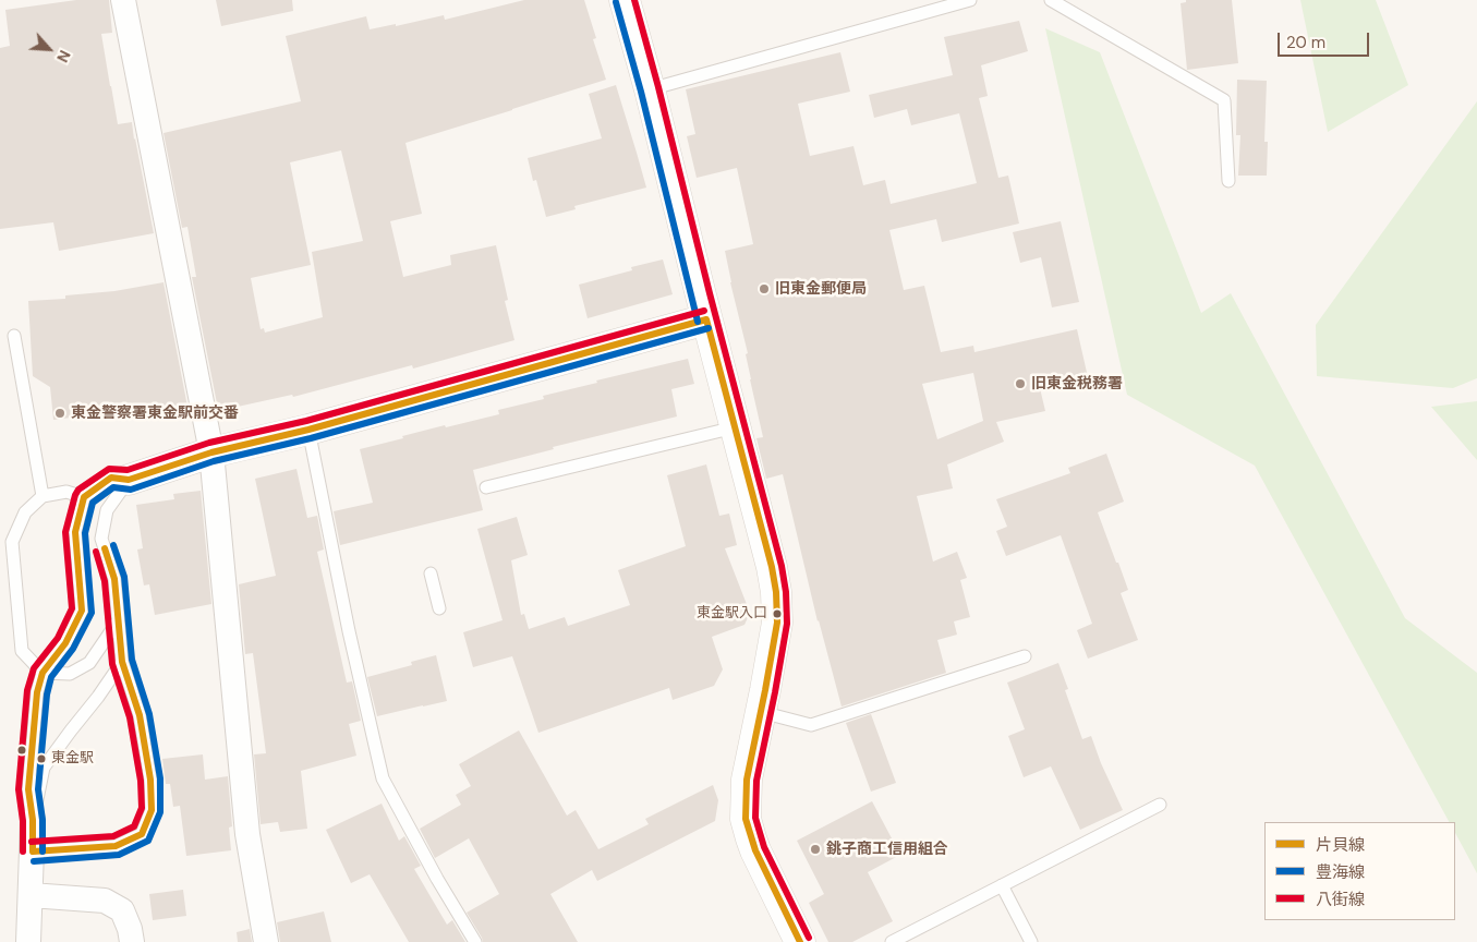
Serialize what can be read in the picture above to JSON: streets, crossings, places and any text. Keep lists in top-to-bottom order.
{
  "places": [
    "旧東金郵便局",
    "旧東金税務署",
    "東金警察署東金駅前交番",
    "東金駅入口",
    "東金駅",
    "銚子商工信用組合"
  ],
  "lines": ["transit line 八街線", "transit line 豊海線", "transit line 片貝線"],
  "legend": ["片貝線", "豊海線", "八街線"],
  "scale_bar": "20 m",
  "north": "bottom right"
}
